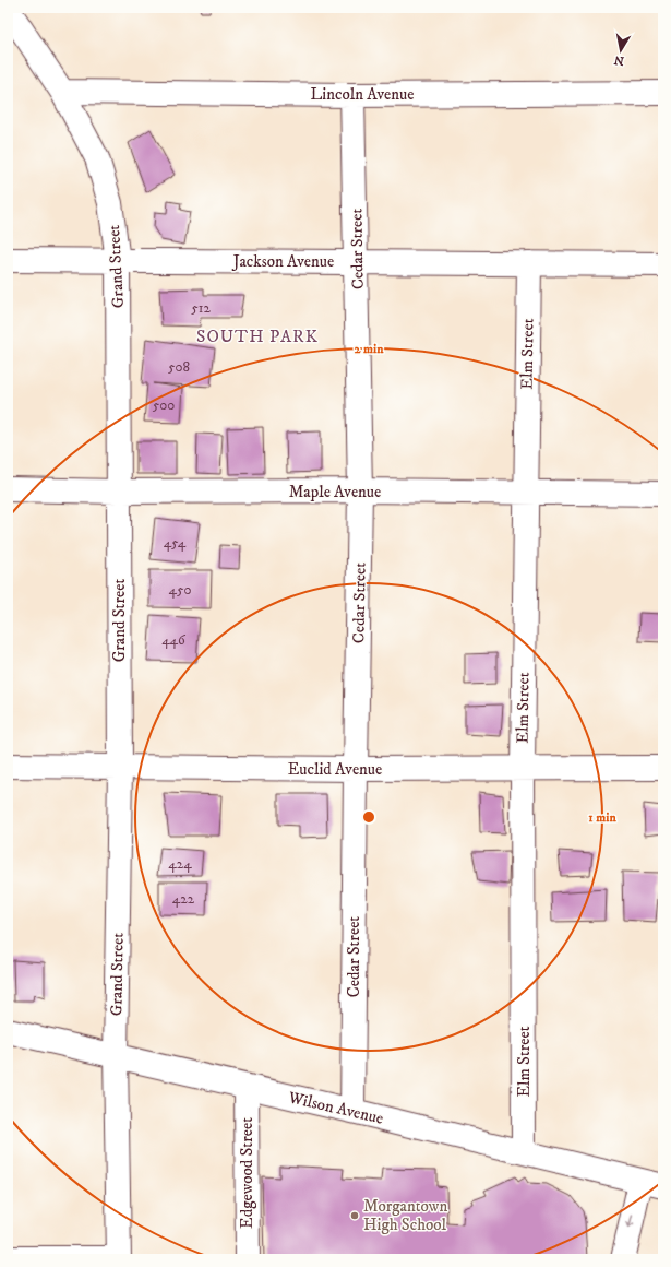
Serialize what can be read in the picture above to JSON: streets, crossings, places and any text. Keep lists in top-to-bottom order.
{
  "streets": {
    "street": [
      "Lincoln Avenue",
      "Cedar Street",
      "Jackson Avenue",
      "Grand Street",
      "Elm Street",
      "Maple Avenue",
      "Euclid Avenue",
      "Wilson Avenue",
      "Edgewood Street"
    ]
  },
  "crossings": [
    ["Lincoln Avenue", "Cedar Street"],
    ["Lincoln Avenue", "Grand Street"],
    ["Cedar Street", "Jackson Avenue"],
    ["Cedar Street", "Maple Avenue"],
    ["Cedar Street", "Euclid Avenue"],
    ["Cedar Street", "Wilson Avenue"],
    ["Jackson Avenue", "Grand Street"],
    ["Jackson Avenue", "Elm Street"],
    ["Grand Street", "Maple Avenue"],
    ["Grand Street", "Euclid Avenue"],
    ["Grand Street", "Wilson Avenue"],
    ["Elm Street", "Maple Avenue"],
    ["Elm Street", "Euclid Avenue"],
    ["Elm Street", "Wilson Avenue"],
    ["Wilson Avenue", "Edgewood Street"]
  ],
  "districts": ["SOUTH PARK"],
  "places": ["Morgantown High School"],
  "house_numbers": [
    "512",
    "508",
    "500",
    "454",
    "450",
    "446",
    "424",
    "422"
  ],
  "north": "bottom",
  "rings": ["2 min", "1 min"]
}
